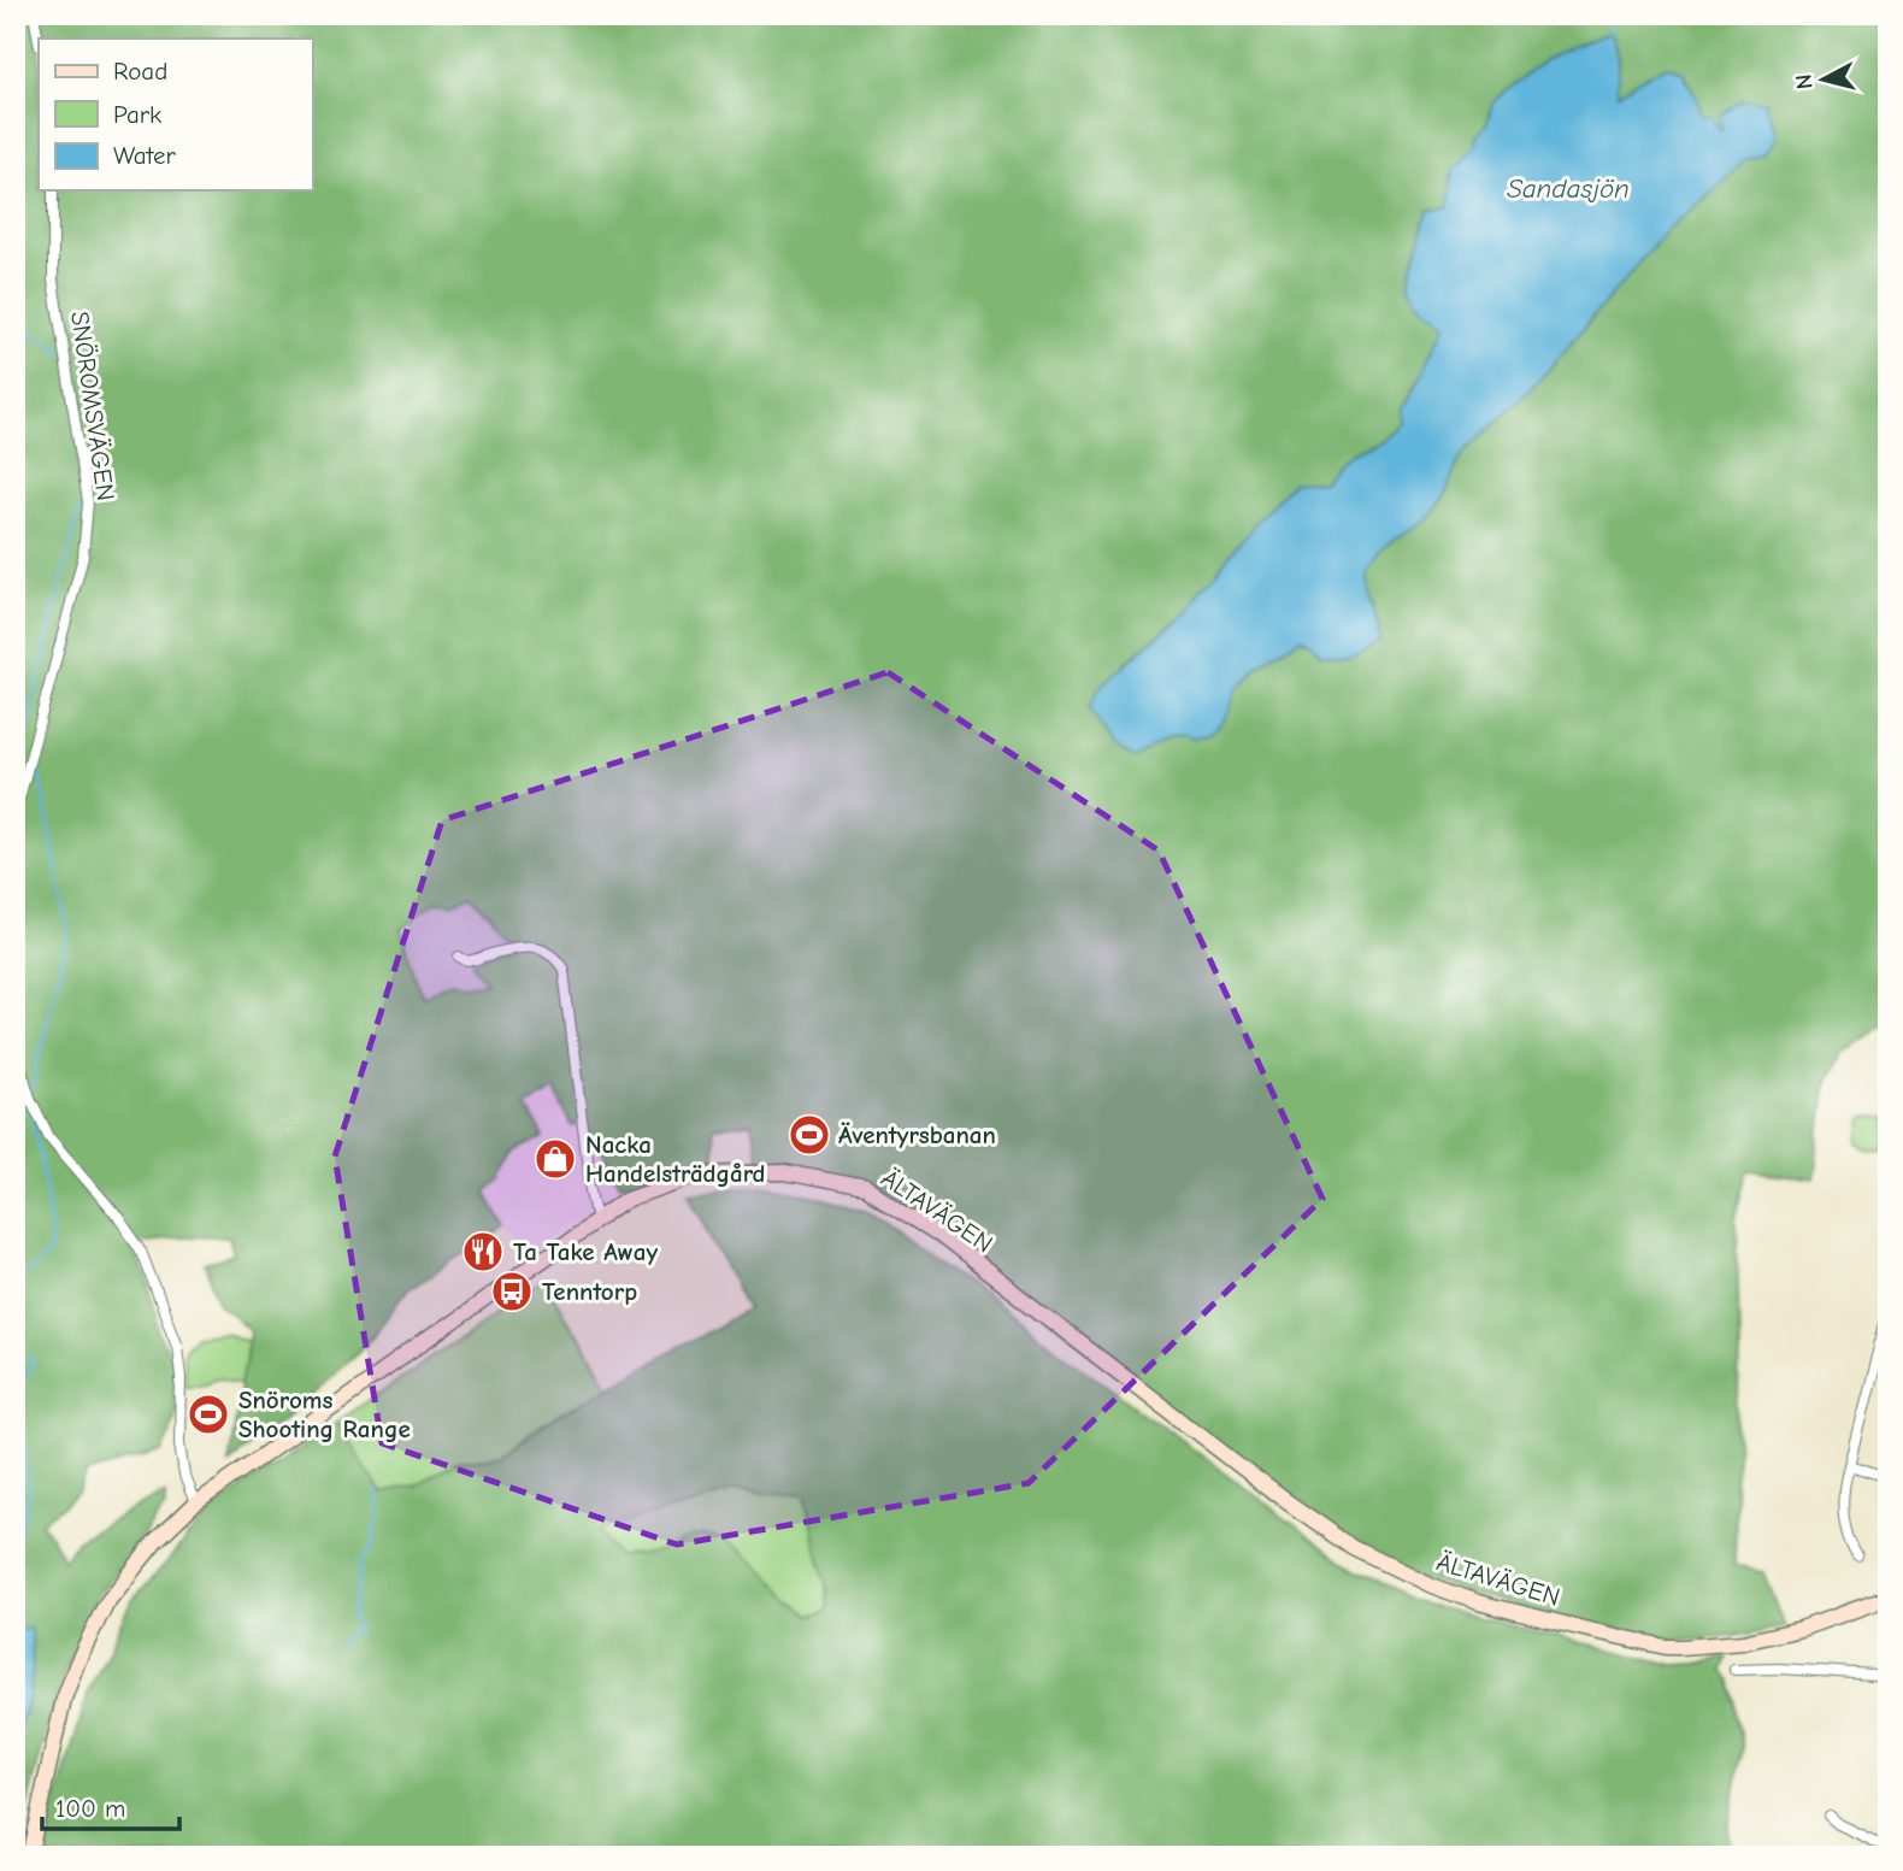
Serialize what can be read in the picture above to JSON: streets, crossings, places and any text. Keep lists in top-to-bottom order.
{
  "streets": {
    "main road": ["ÄLTAVÄGEN"],
    "street": ["SNÖROMSVÄGEN"]
  },
  "water": ["Sandasjön"],
  "places": {
    "sports": ["Äventyrsbanan", "Snöroms Shooting Range"],
    "shop": ["Nacka Handelsträdgård"],
    "restaurant": ["Ta Take Away"],
    "bus stop": ["Tenntorp"]
  },
  "legend": ["Road", "Park", "Water"],
  "scale_bar": "100 m",
  "north": "left"
}
